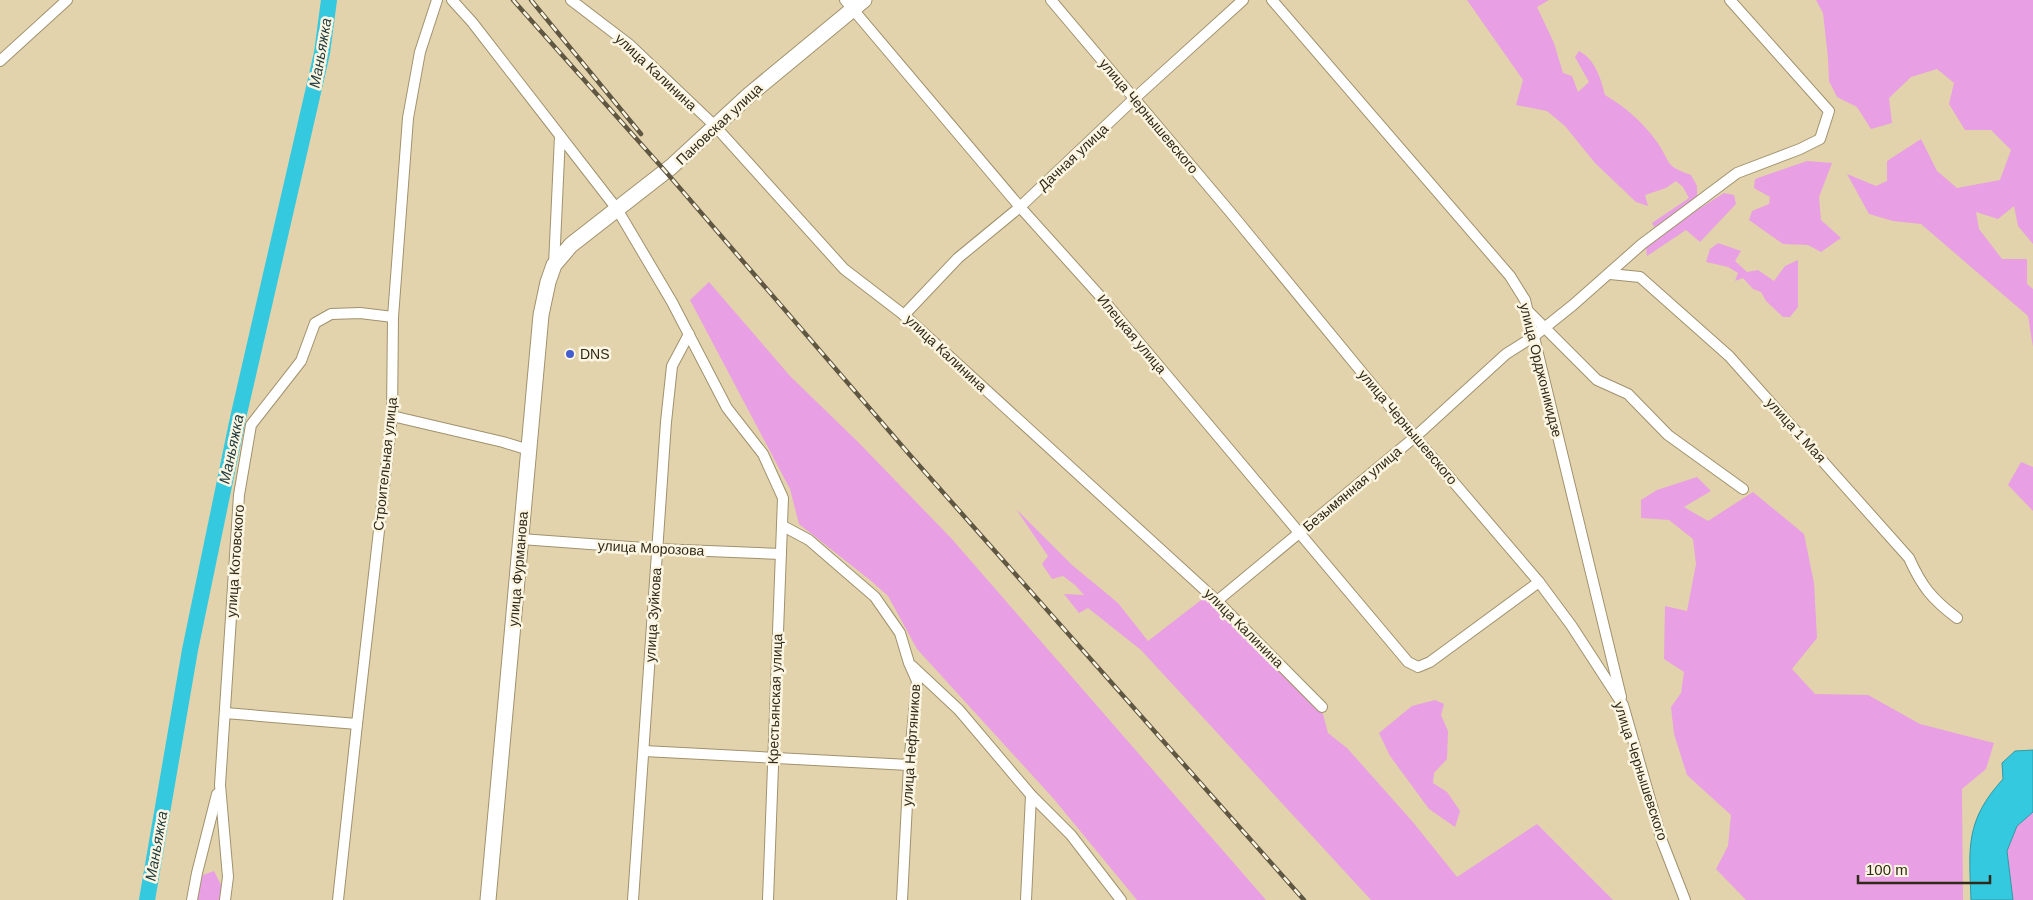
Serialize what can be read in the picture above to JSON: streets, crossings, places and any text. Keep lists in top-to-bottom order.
{
  "streets": {
    "main road": ["Пановская улица", "улица Фурманова"],
    "street": [
      "улица Калинина",
      "улица Чернышевского",
      "Дачная улица",
      "Илецкая улица",
      "улица Орджоникидзе",
      "улица 1 Мая",
      "Строительная улица",
      "Безымянная улица",
      "улица Морозова",
      "улица Котовского",
      "улица Зуйкова",
      "Крестьянская улица",
      "улица Нефтяников"
    ]
  },
  "crossings": [
    ["улица Калинина", "Пановская улица"],
    ["улица Калинина", "Дачная улица"],
    ["улица Калинина", "Безымянная улица"],
    ["улица Чернышевского", "Дачная улица"],
    ["улица Чернышевского", "Илецкая улица"],
    ["улица Чернышевского", "улица Орджоникидзе"],
    ["улица Чернышевского", "Безымянная улица"],
    ["Пановская улица", "Илецкая улица"],
    ["Пановская улица", "улица Фурманова"],
    ["Дачная улица", "Илецкая улица"],
    ["Илецкая улица", "Безымянная улица"],
    ["улица Орджоникидзе", "Безымянная улица"],
    ["улица 1 Мая", "Безымянная улица"],
    ["Строительная улица", "улица Котовского"],
    ["улица Морозова", "улица Фурманова"],
    ["улица Морозова", "улица Зуйкова"],
    ["улица Морозова", "Крестьянская улица"],
    ["улица Зуйкова", "Крестьянская улица"],
    ["Крестьянская улица", "улица Нефтяников"]
  ],
  "water": ["Маньяжка"],
  "places": ["DNS"],
  "scale_bar": "100 m"
}
